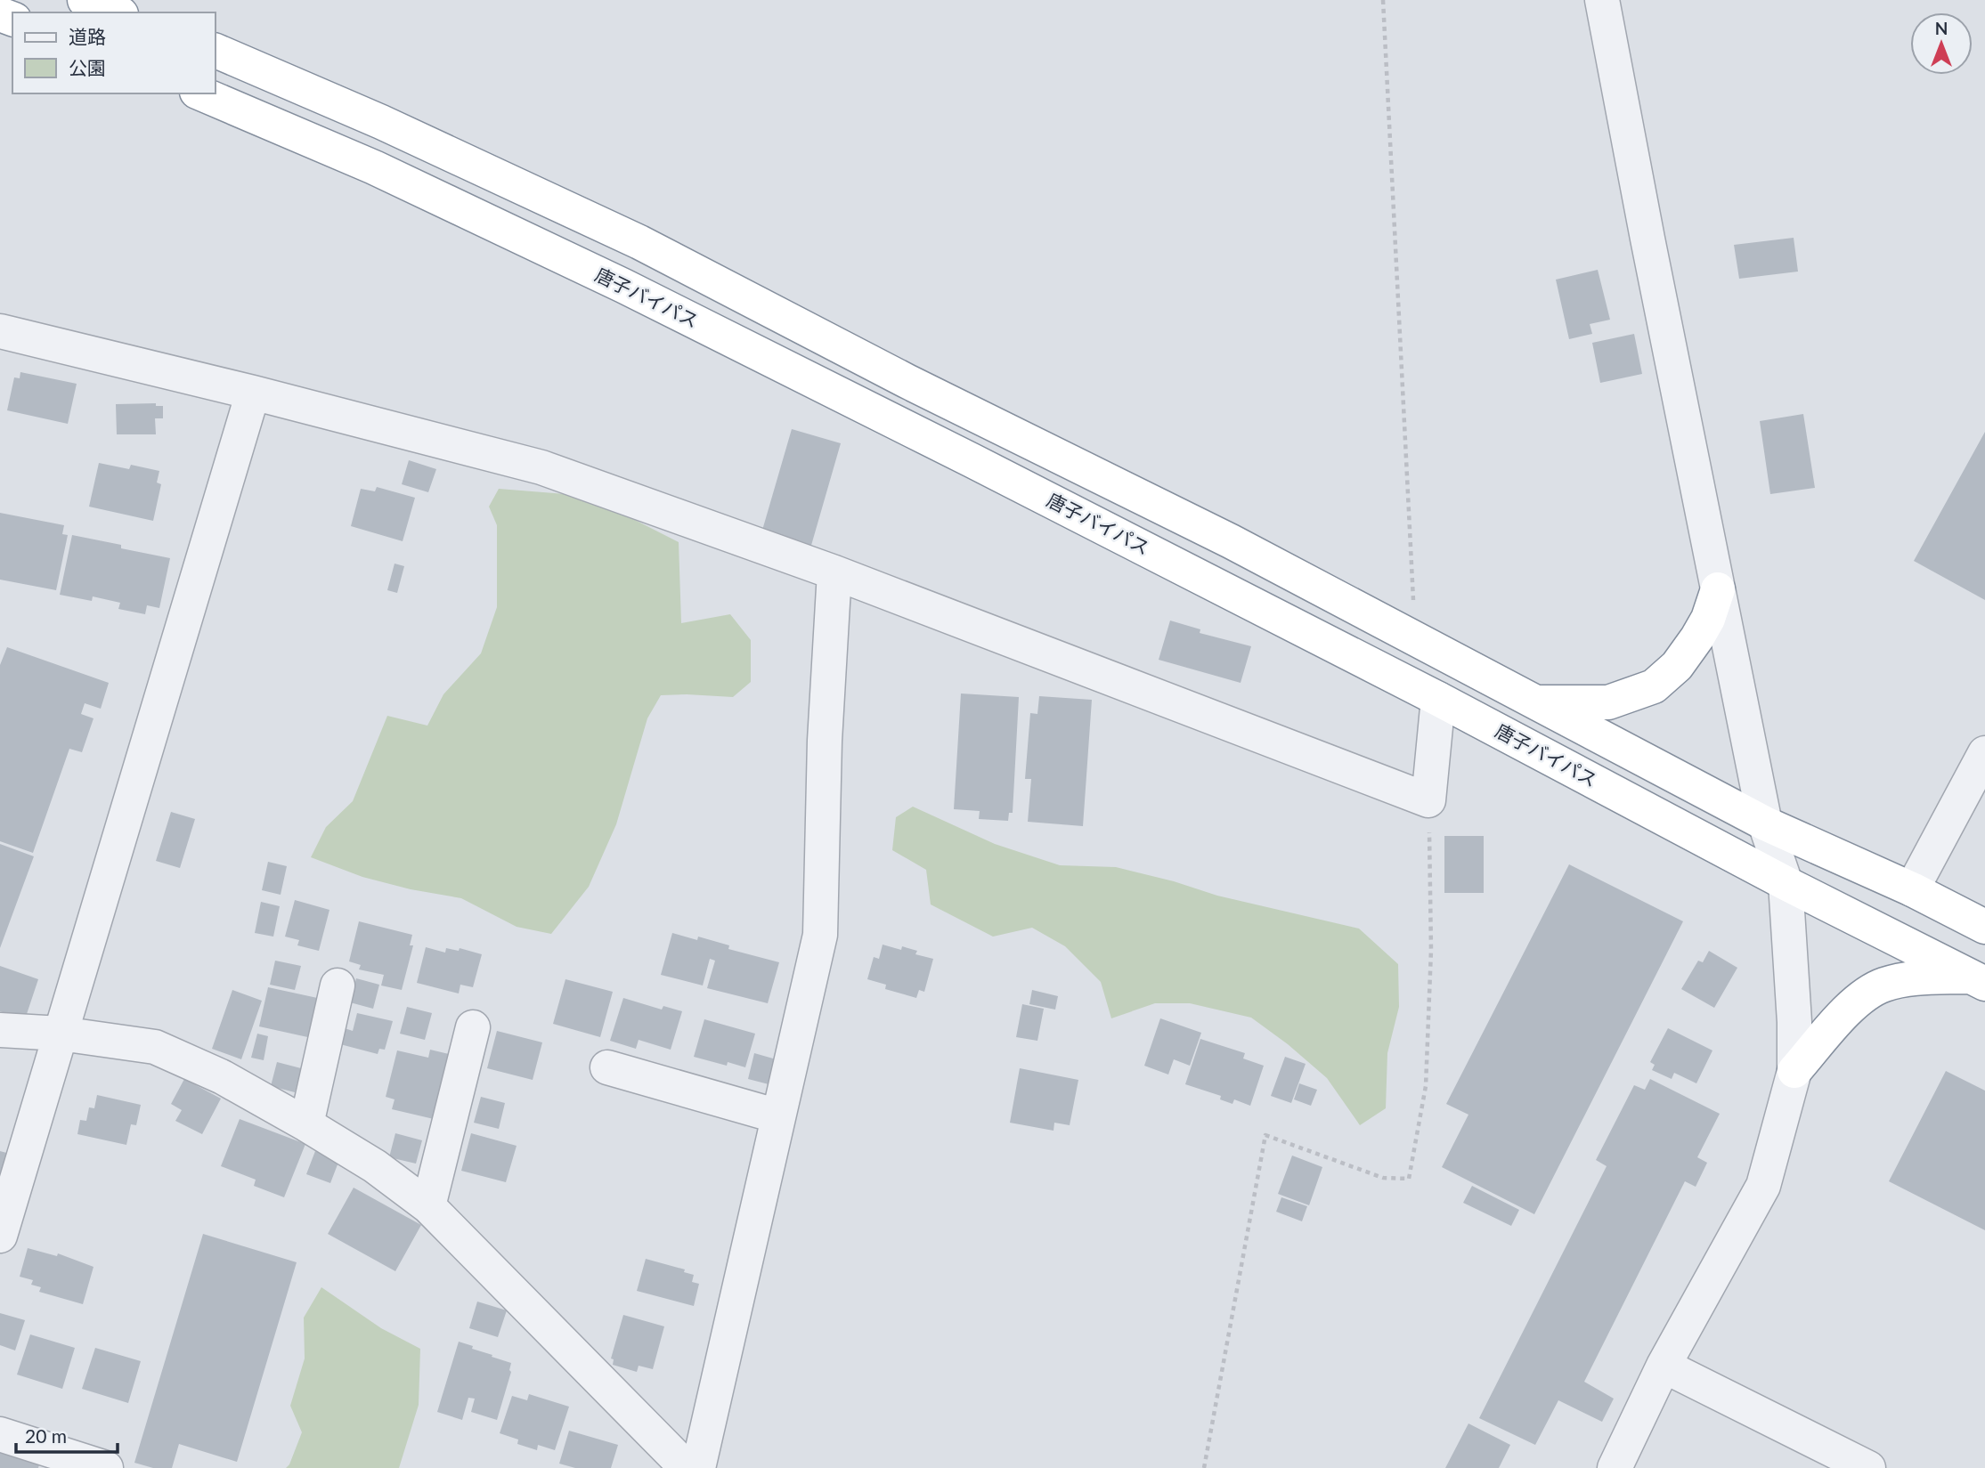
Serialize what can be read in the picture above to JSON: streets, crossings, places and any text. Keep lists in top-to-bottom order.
{
  "streets": {
    "highway": ["唐子バイパス"]
  },
  "legend": ["道路", "公園"],
  "scale_bar": "20 m",
  "north": "top"
}
